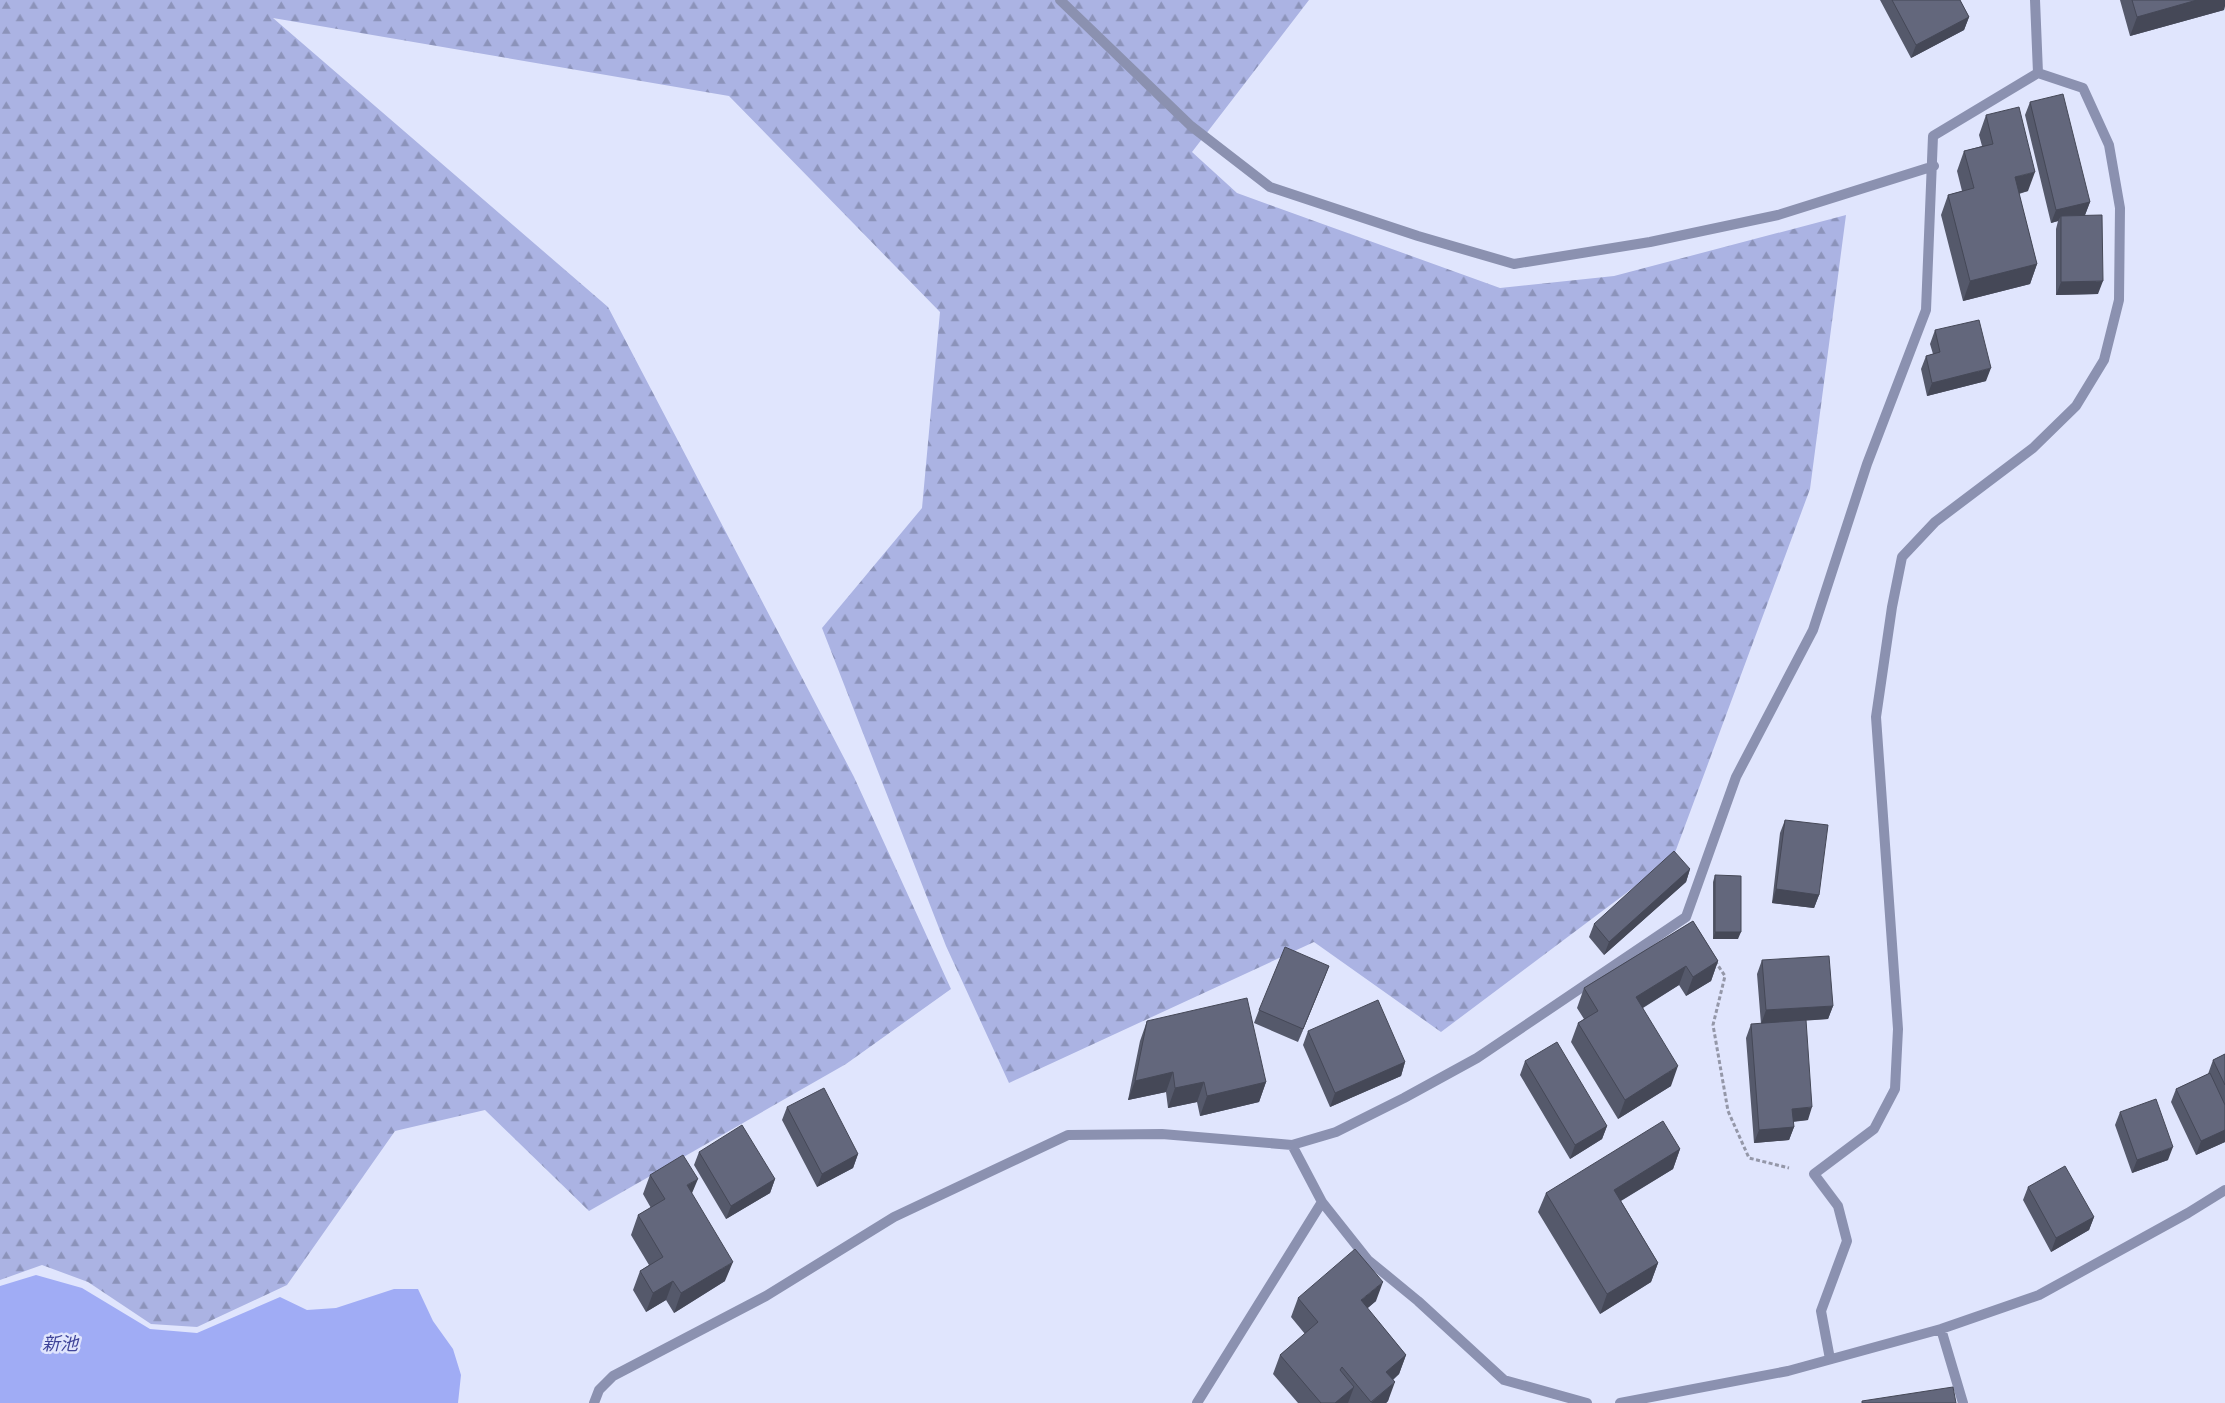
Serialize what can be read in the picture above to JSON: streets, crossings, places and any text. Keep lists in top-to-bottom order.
{
  "water": ["新池"]
}
